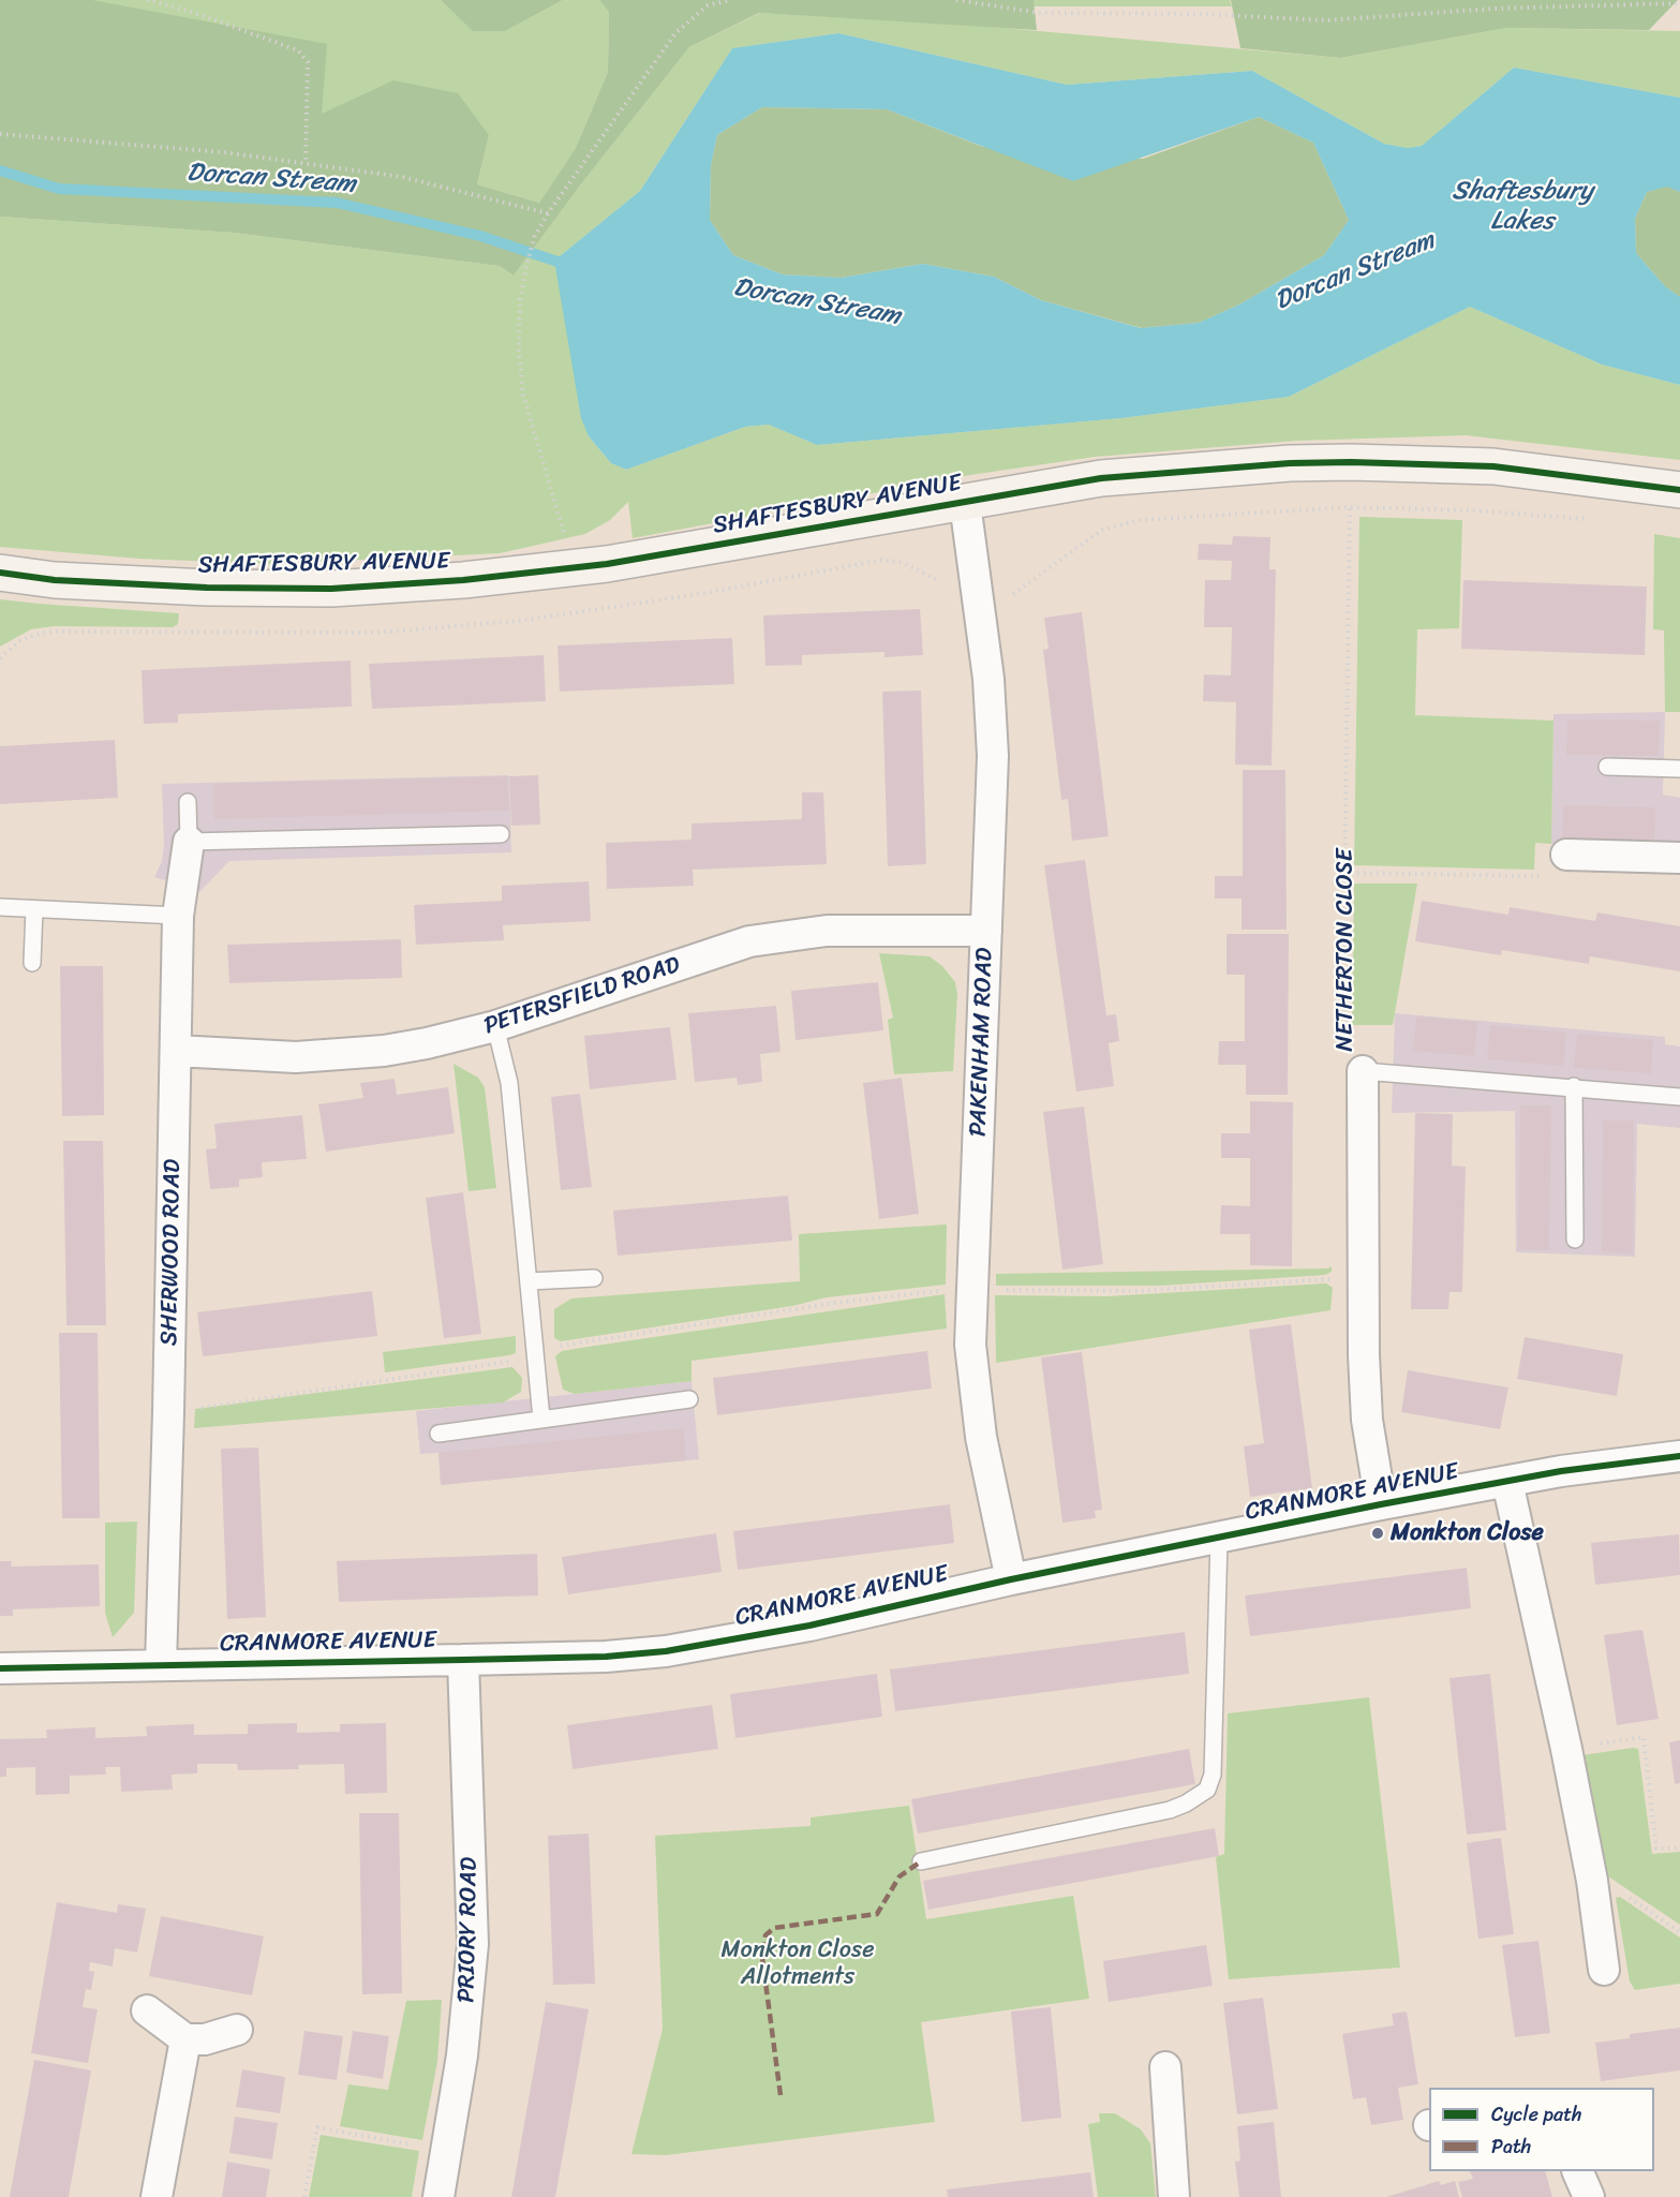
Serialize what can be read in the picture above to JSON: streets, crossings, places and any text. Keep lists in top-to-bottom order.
{
  "streets": {
    "street": [
      "SHAFTESBURY AVENUE",
      "NETHERTON CLOSE",
      "PETERSFIELD ROAD",
      "PAKENHAM ROAD",
      "SHERWOOD ROAD",
      "CRANMORE AVENUE",
      "PRIORY ROAD"
    ]
  },
  "crossings": [
    ["SHAFTESBURY AVENUE", "NETHERTON CLOSE"],
    ["SHAFTESBURY AVENUE", "PAKENHAM ROAD"],
    ["NETHERTON CLOSE", "CRANMORE AVENUE"],
    ["PETERSFIELD ROAD", "PAKENHAM ROAD"],
    ["PETERSFIELD ROAD", "SHERWOOD ROAD"],
    ["PAKENHAM ROAD", "CRANMORE AVENUE"],
    ["SHERWOOD ROAD", "CRANMORE AVENUE"],
    ["CRANMORE AVENUE", "PRIORY ROAD"]
  ],
  "water": ["Dorcan Stream", "Shaftesbury Lakes"],
  "parks": ["Monkton Close Allotments"],
  "places": ["Monkton Close"],
  "legend": ["Cycle path", "Path"]
}
